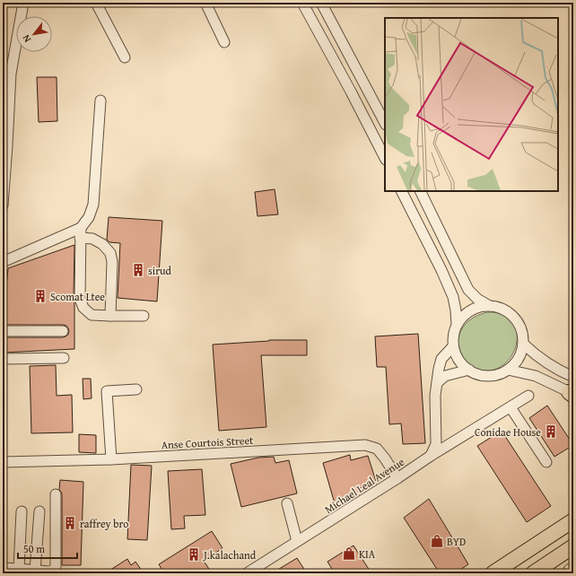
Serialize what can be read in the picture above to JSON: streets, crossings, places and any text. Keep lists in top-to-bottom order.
{
  "streets": {
    "street": ["Anse Courtois Street", "Michael Leal Avenue"]
  },
  "crossings": [
    ["Anse Courtois Street", "Michael Leal Avenue"]
  ],
  "places": {
    "building": [
      "sirud",
      "Scomat Ltee",
      "Conidae House",
      "raffrey bro",
      "J.kalachand"
    ],
    "shop": ["BYD", "KIA"]
  },
  "scale_bar": "50 m",
  "north": "bottom left"
}
